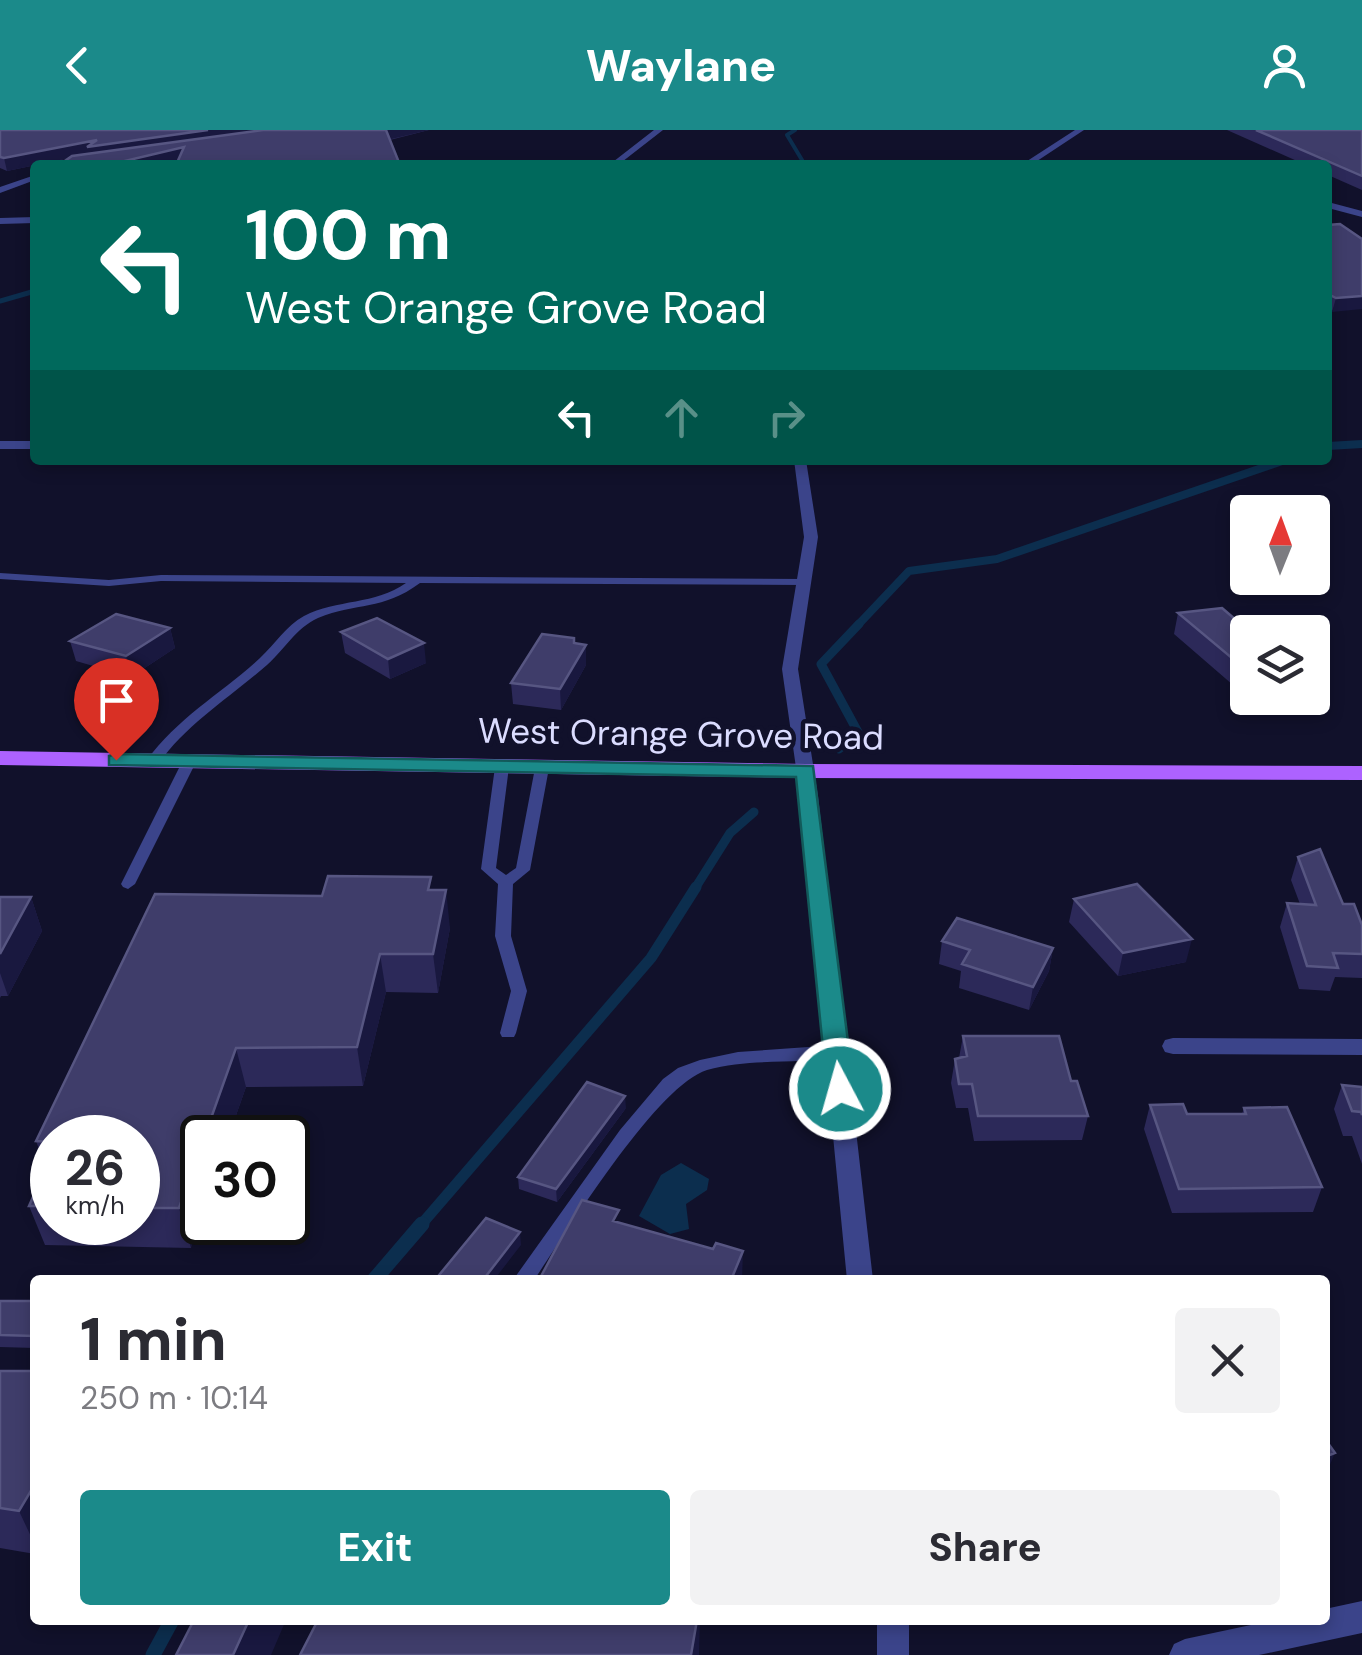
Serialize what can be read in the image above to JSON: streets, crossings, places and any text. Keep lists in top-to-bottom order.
{
  "streets": {
    "main road": ["West Orange Grove Road"]
  },
  "north": "top",
  "page": {
    "header": "Waylane",
    "turn": ["100 m", "West Orange Grove Road"],
    "speed": "26 km/h",
    "limit": "30",
    "heading": ["1 min", "250 m · 10:14"],
    "buttons": ["Exit", "Share"]
  }
}
